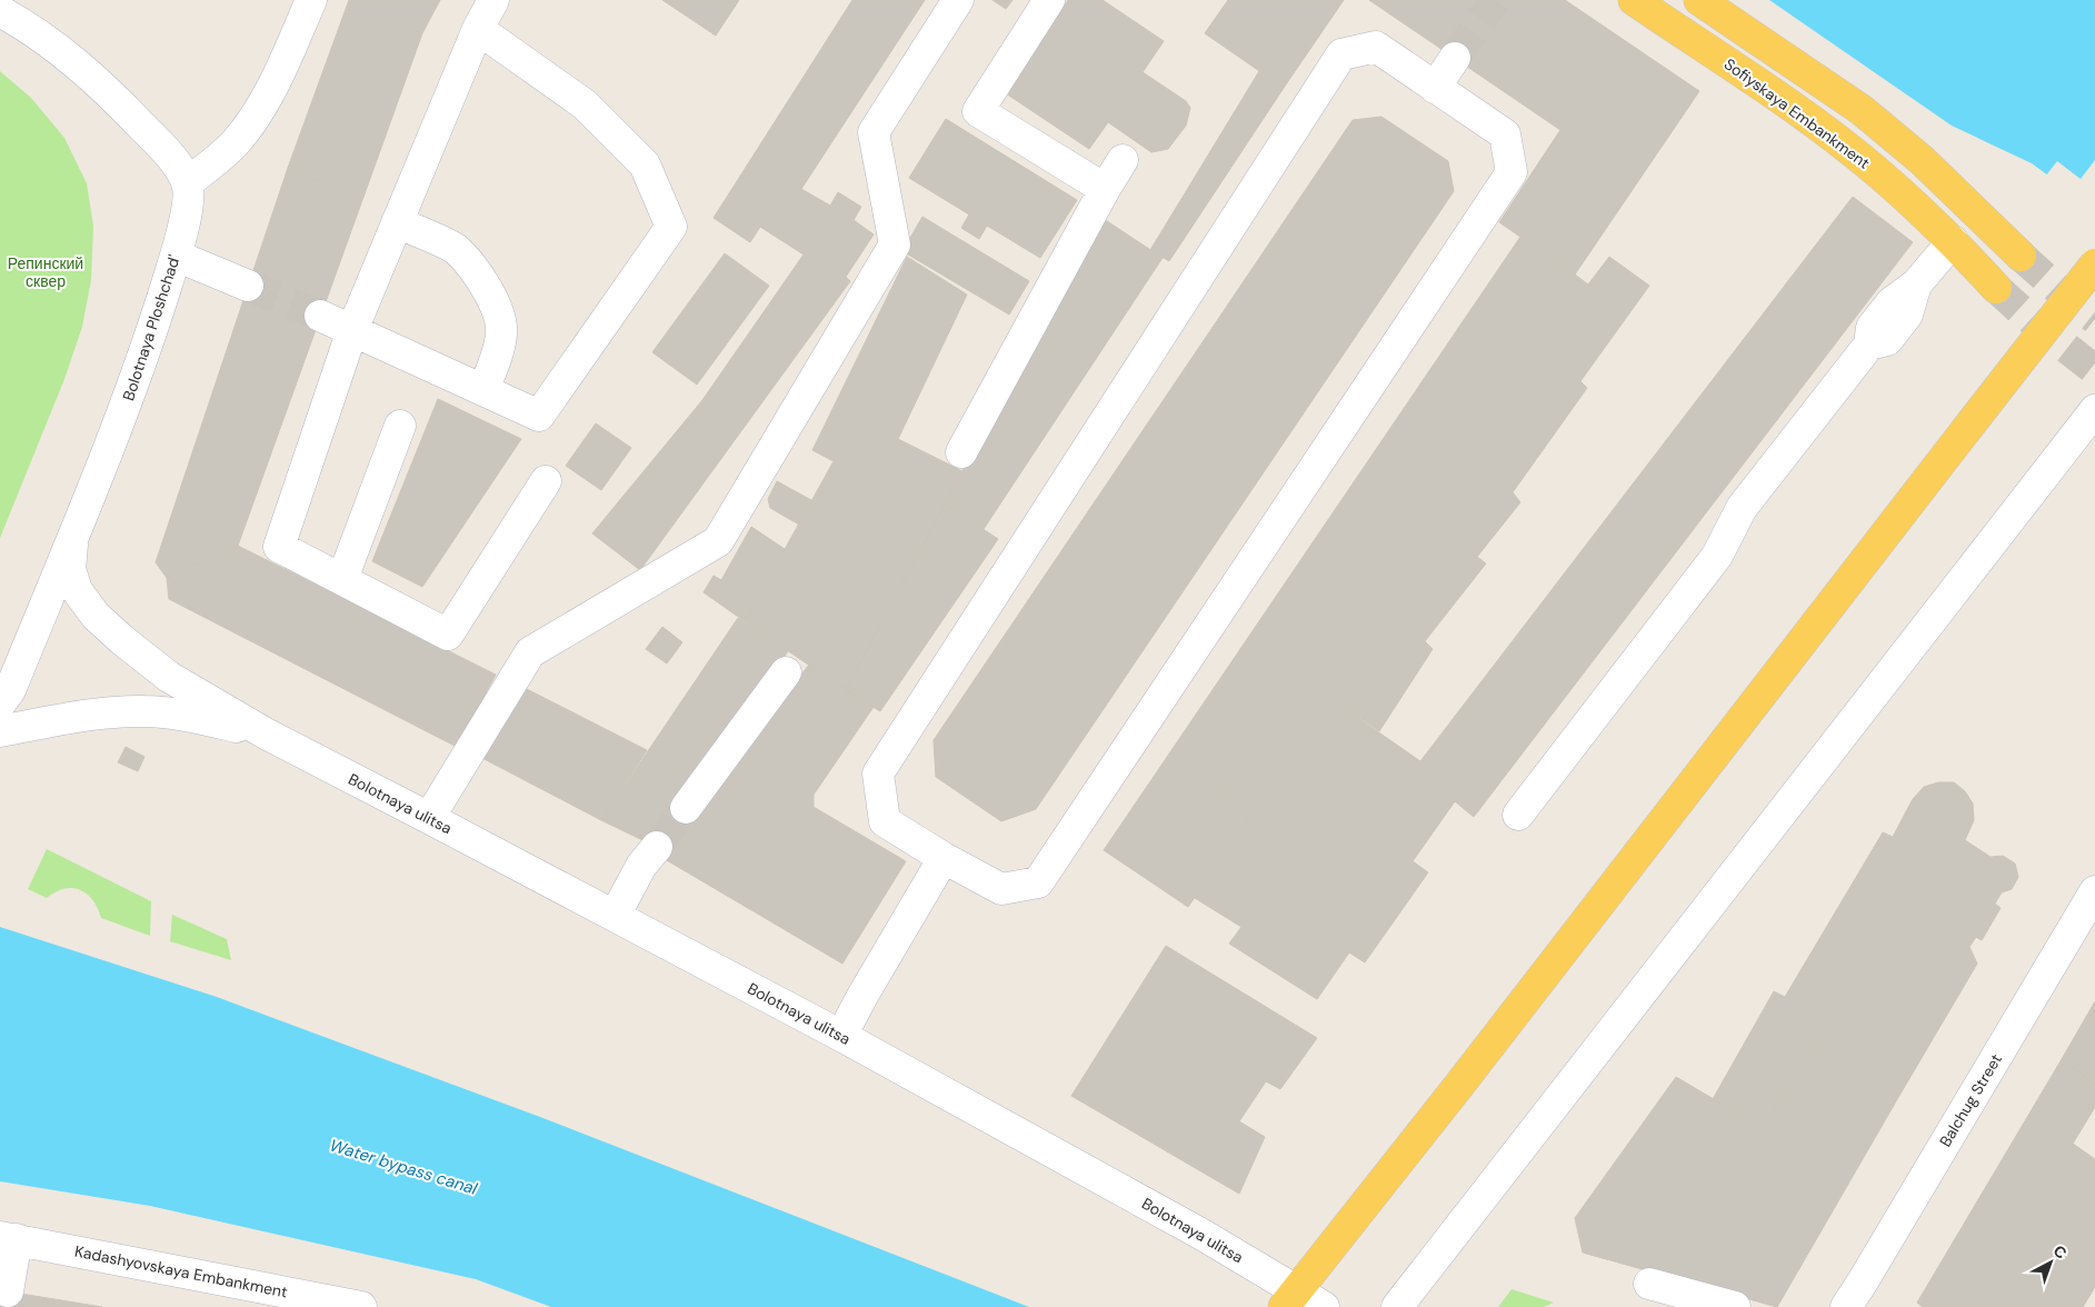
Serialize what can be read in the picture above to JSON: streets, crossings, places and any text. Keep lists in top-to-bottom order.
{
  "streets": {
    "main road": ["Sofiyskaya Embankment"],
    "street": [
      "Bolotnaya Ploshchad'",
      "Bolotnaya ulitsa",
      "Balchug Street",
      "Kadashyovskaya Embankment"
    ]
  },
  "crossings": [
    ["Bolotnaya Ploshchad'", "Bolotnaya ulitsa"]
  ],
  "water": ["Water bypass canal"],
  "parks": ["Репинский сквер"],
  "north": "top right"
}
